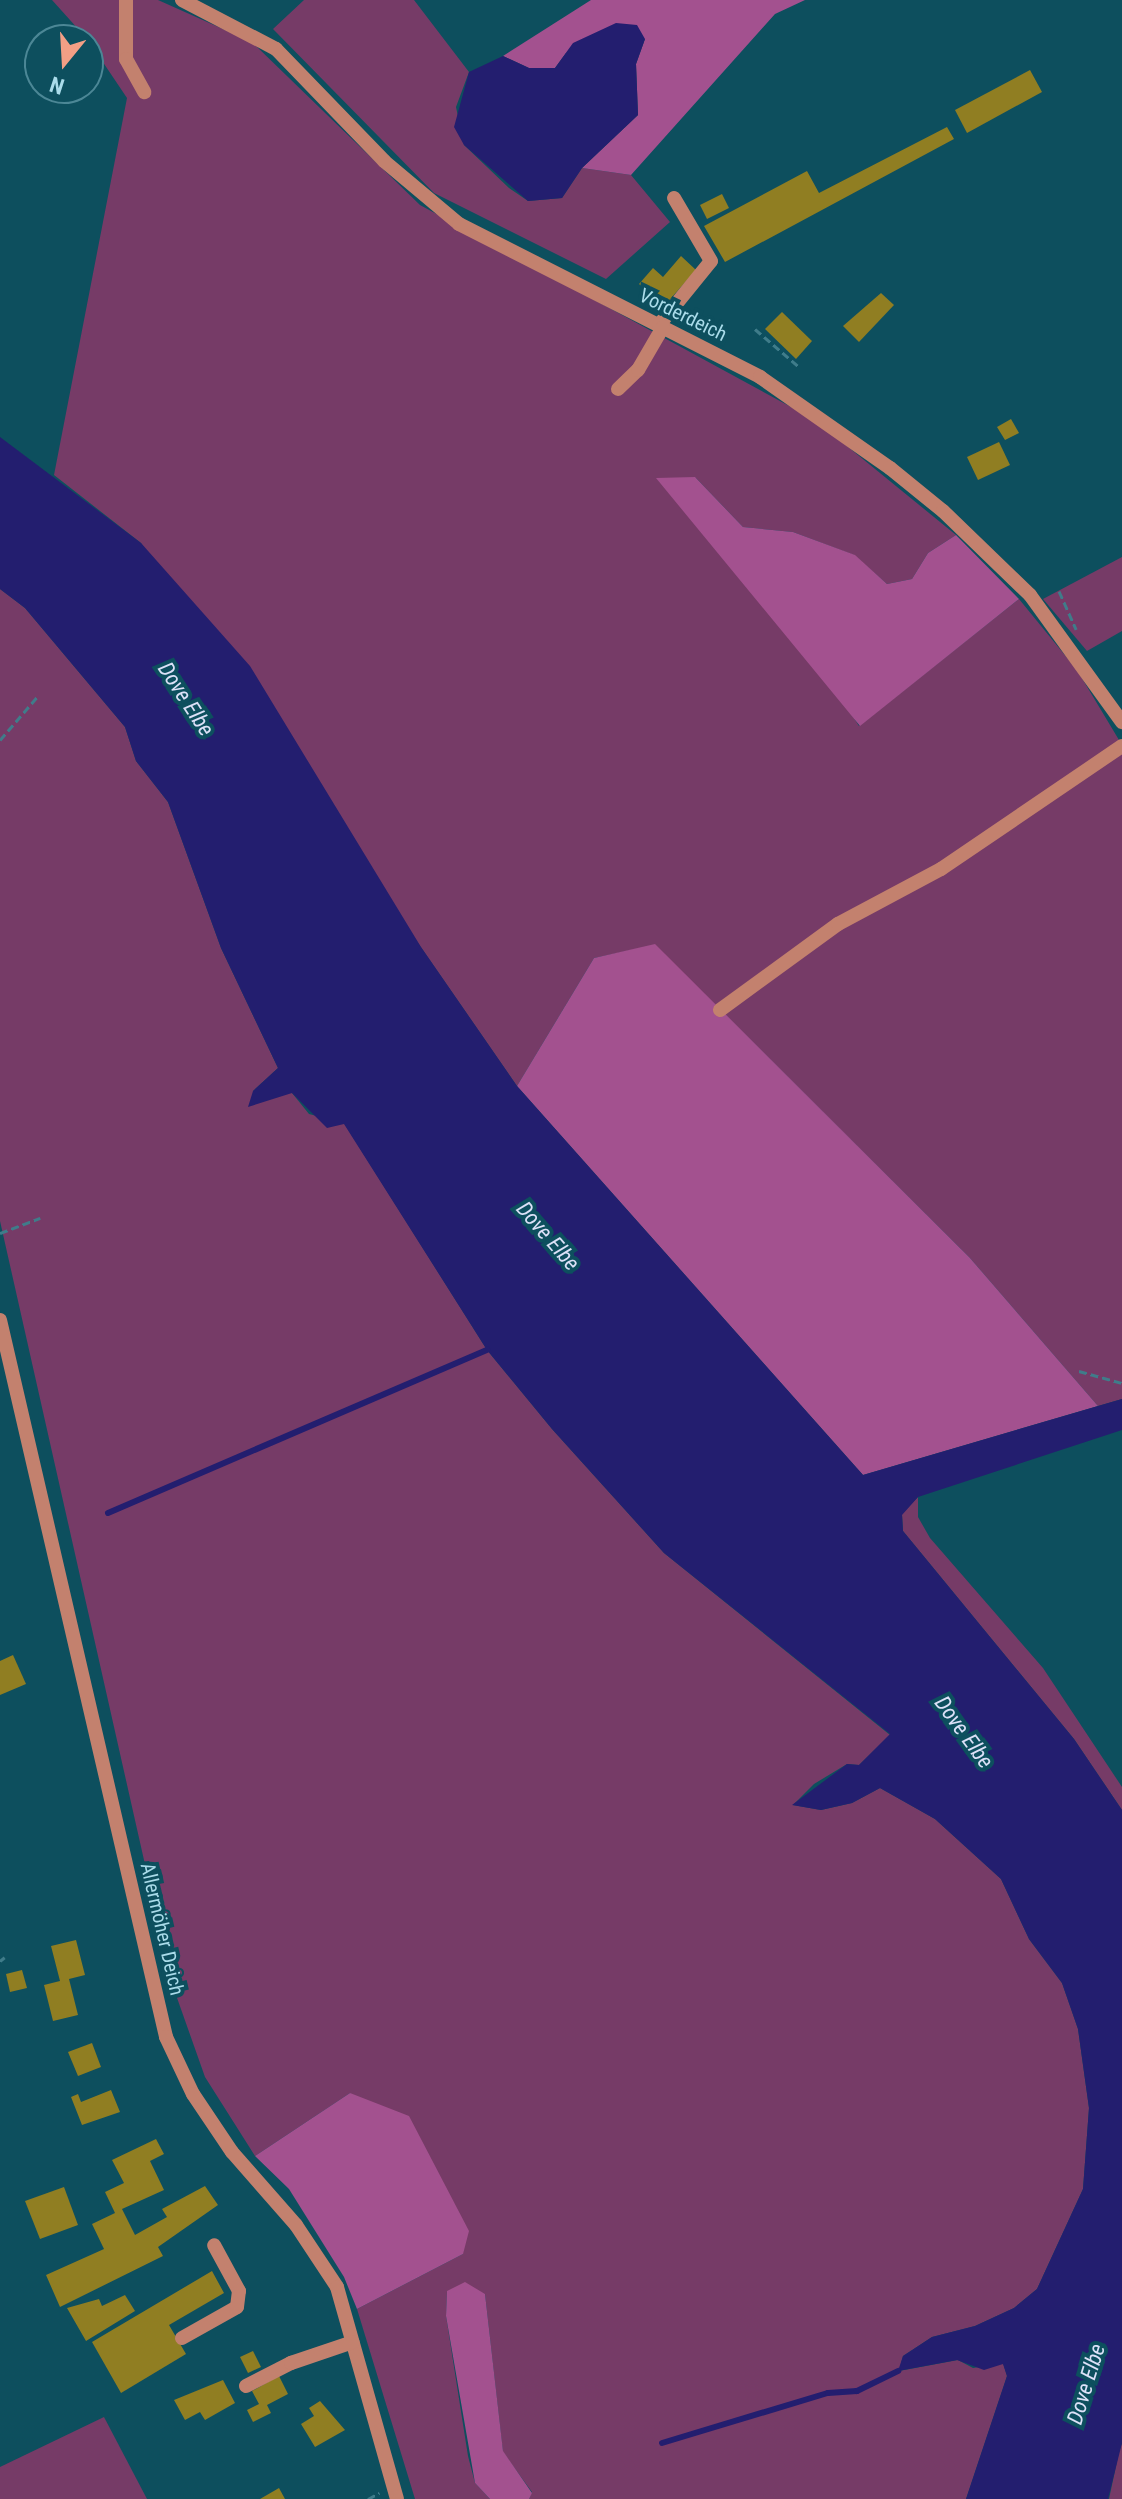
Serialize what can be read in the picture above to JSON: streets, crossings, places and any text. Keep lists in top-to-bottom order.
{
  "streets": {
    "street": ["Vorderdeich", "Allermöher Deich"]
  },
  "water": ["Dove Elbe"],
  "north": "bottom"
}
